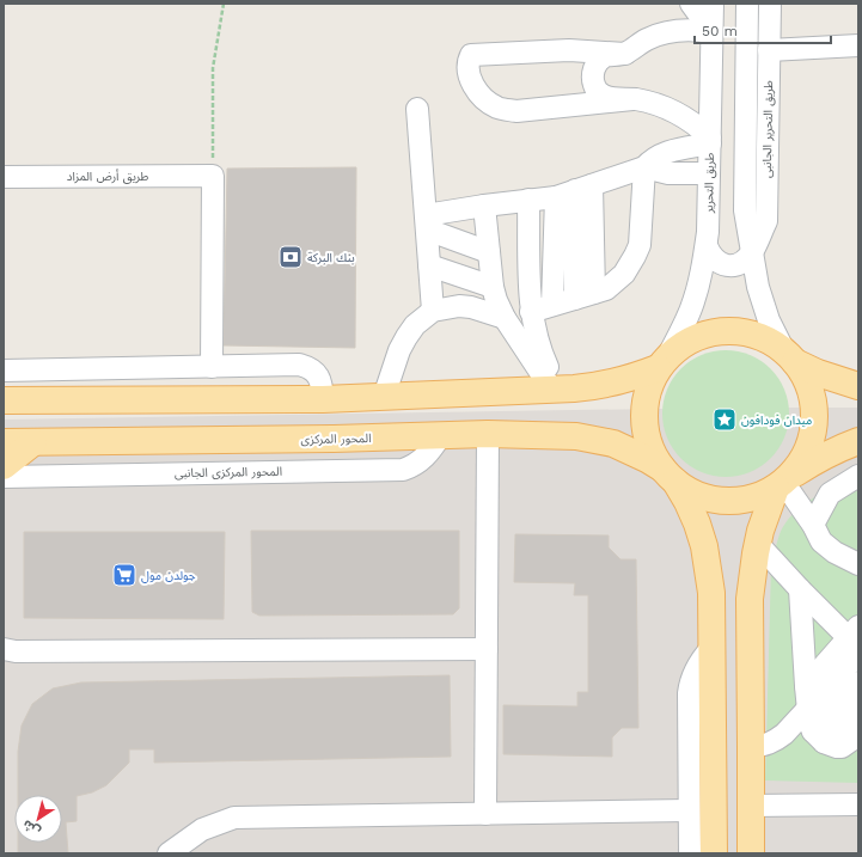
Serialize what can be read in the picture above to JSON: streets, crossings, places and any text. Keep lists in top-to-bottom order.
{
  "streets": {
    "main road": ["المحور المركزى"],
    "street": [
      "طريق التحرير الجانبى",
      "طريق أرض المزاد",
      "طريق التحرير",
      "المحور المركزى الجانبى"
    ]
  },
  "crossings": [
    ["طريق التحرير", "المحور المركزى"],
    ["المحور المركزى", "المحور المركزى الجانبى"]
  ],
  "places": {
    "bank": ["بنك البركة"],
    "place": ["ميدان فودافون"],
    "supermarket": ["جولدن مول"]
  },
  "scale_bar": "50 m",
  "north": "bottom left"
}
